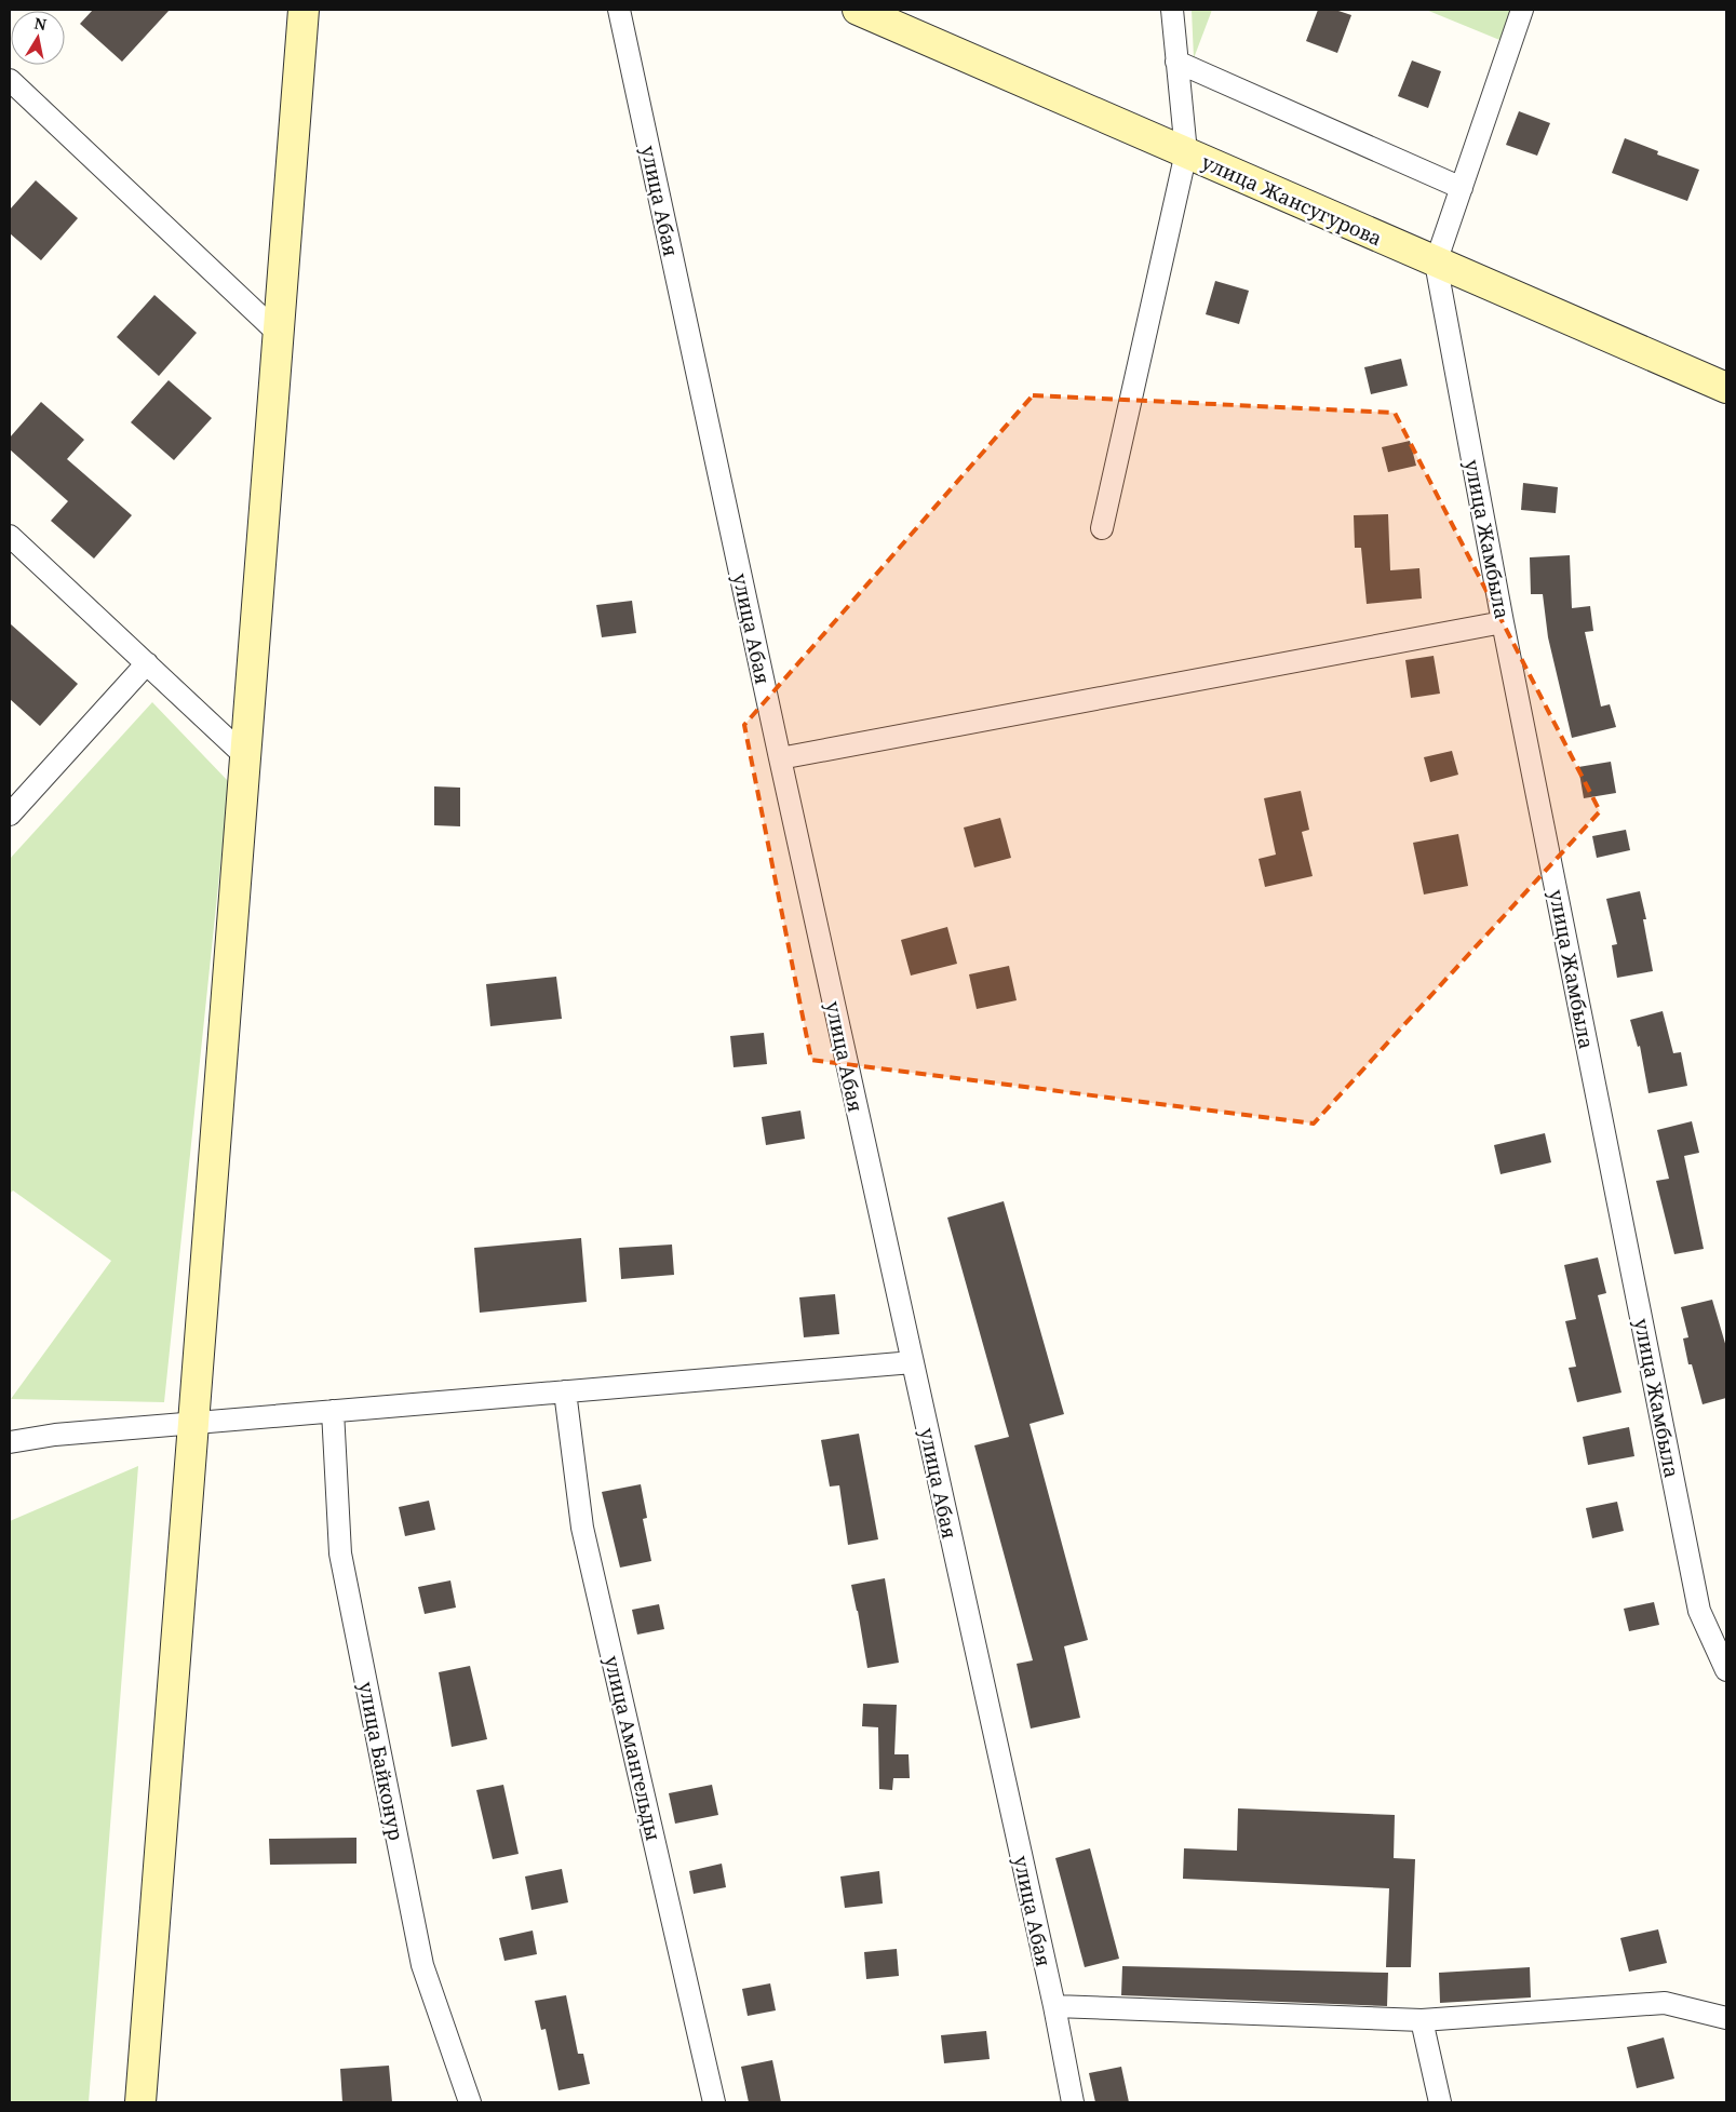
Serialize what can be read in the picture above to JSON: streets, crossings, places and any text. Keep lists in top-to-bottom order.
{
  "streets": {
    "main road": ["улица Жансугурова"],
    "street": [
      "улица Абая",
      "улица Жамбыла",
      "улица Амангельды",
      "улица Байконур"
    ]
  },
  "crossings": [
    ["улица Жансугурова", "улица Жамбыла"]
  ],
  "north": "top"
}
